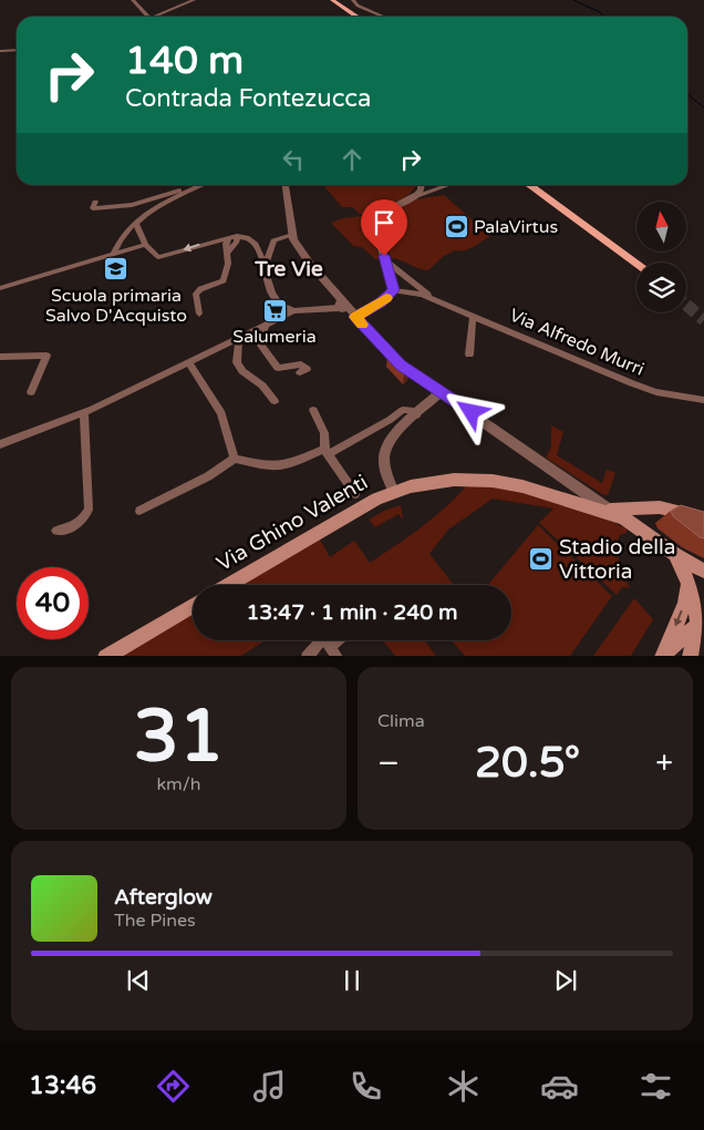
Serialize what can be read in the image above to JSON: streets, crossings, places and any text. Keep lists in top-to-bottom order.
{
  "streets": {
    "main road": ["Via Ghino Valenti"],
    "street": ["Via Alfredo Murri"]
  },
  "districts": ["Tre Vie"],
  "places": {
    "sports": ["PalaVirtus", "Stadio della Vittoria"],
    "school or university": ["Scuola primaria Salvo D'Acquisto"],
    "supermarket": ["Salumeria"]
  },
  "north": "top",
  "page": {
    "turn": ["140 m", "Contrada Fontezucca"],
    "limit": "40",
    "trip": "13:47 · 1 min · 240 m",
    "tile": [
      ["31", "km/h"],
      "Clima"
    ],
    "heat": ["−", "20.5°", "+"],
    "song": ["Afterglow", "The Pines"],
    "tabs": "13:46"
  }
}
